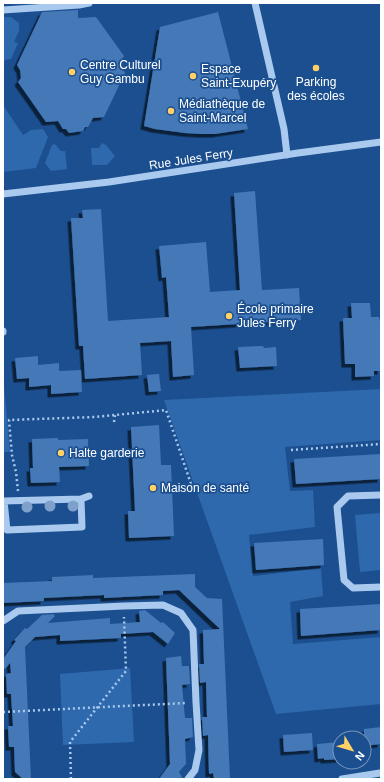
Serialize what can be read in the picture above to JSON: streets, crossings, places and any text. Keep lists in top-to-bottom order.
{
  "streets": {
    "street": ["Rue Jules Ferry"]
  },
  "places": [
    "Parking des écoles",
    "Centre Culturel Guy Gambu",
    "Espace Saint-Exupéry",
    "Médiathèque de Saint-Marcel",
    "École primaire Jules Ferry",
    "Halte garderie",
    "Maison de santé"
  ],
  "north": "bottom right"
}
